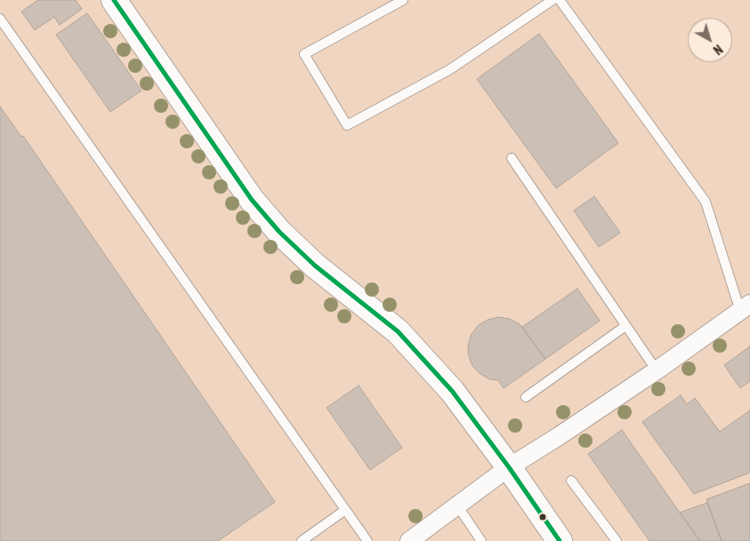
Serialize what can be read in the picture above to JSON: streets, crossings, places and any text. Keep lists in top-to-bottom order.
{
  "north": "bottom right"
}
